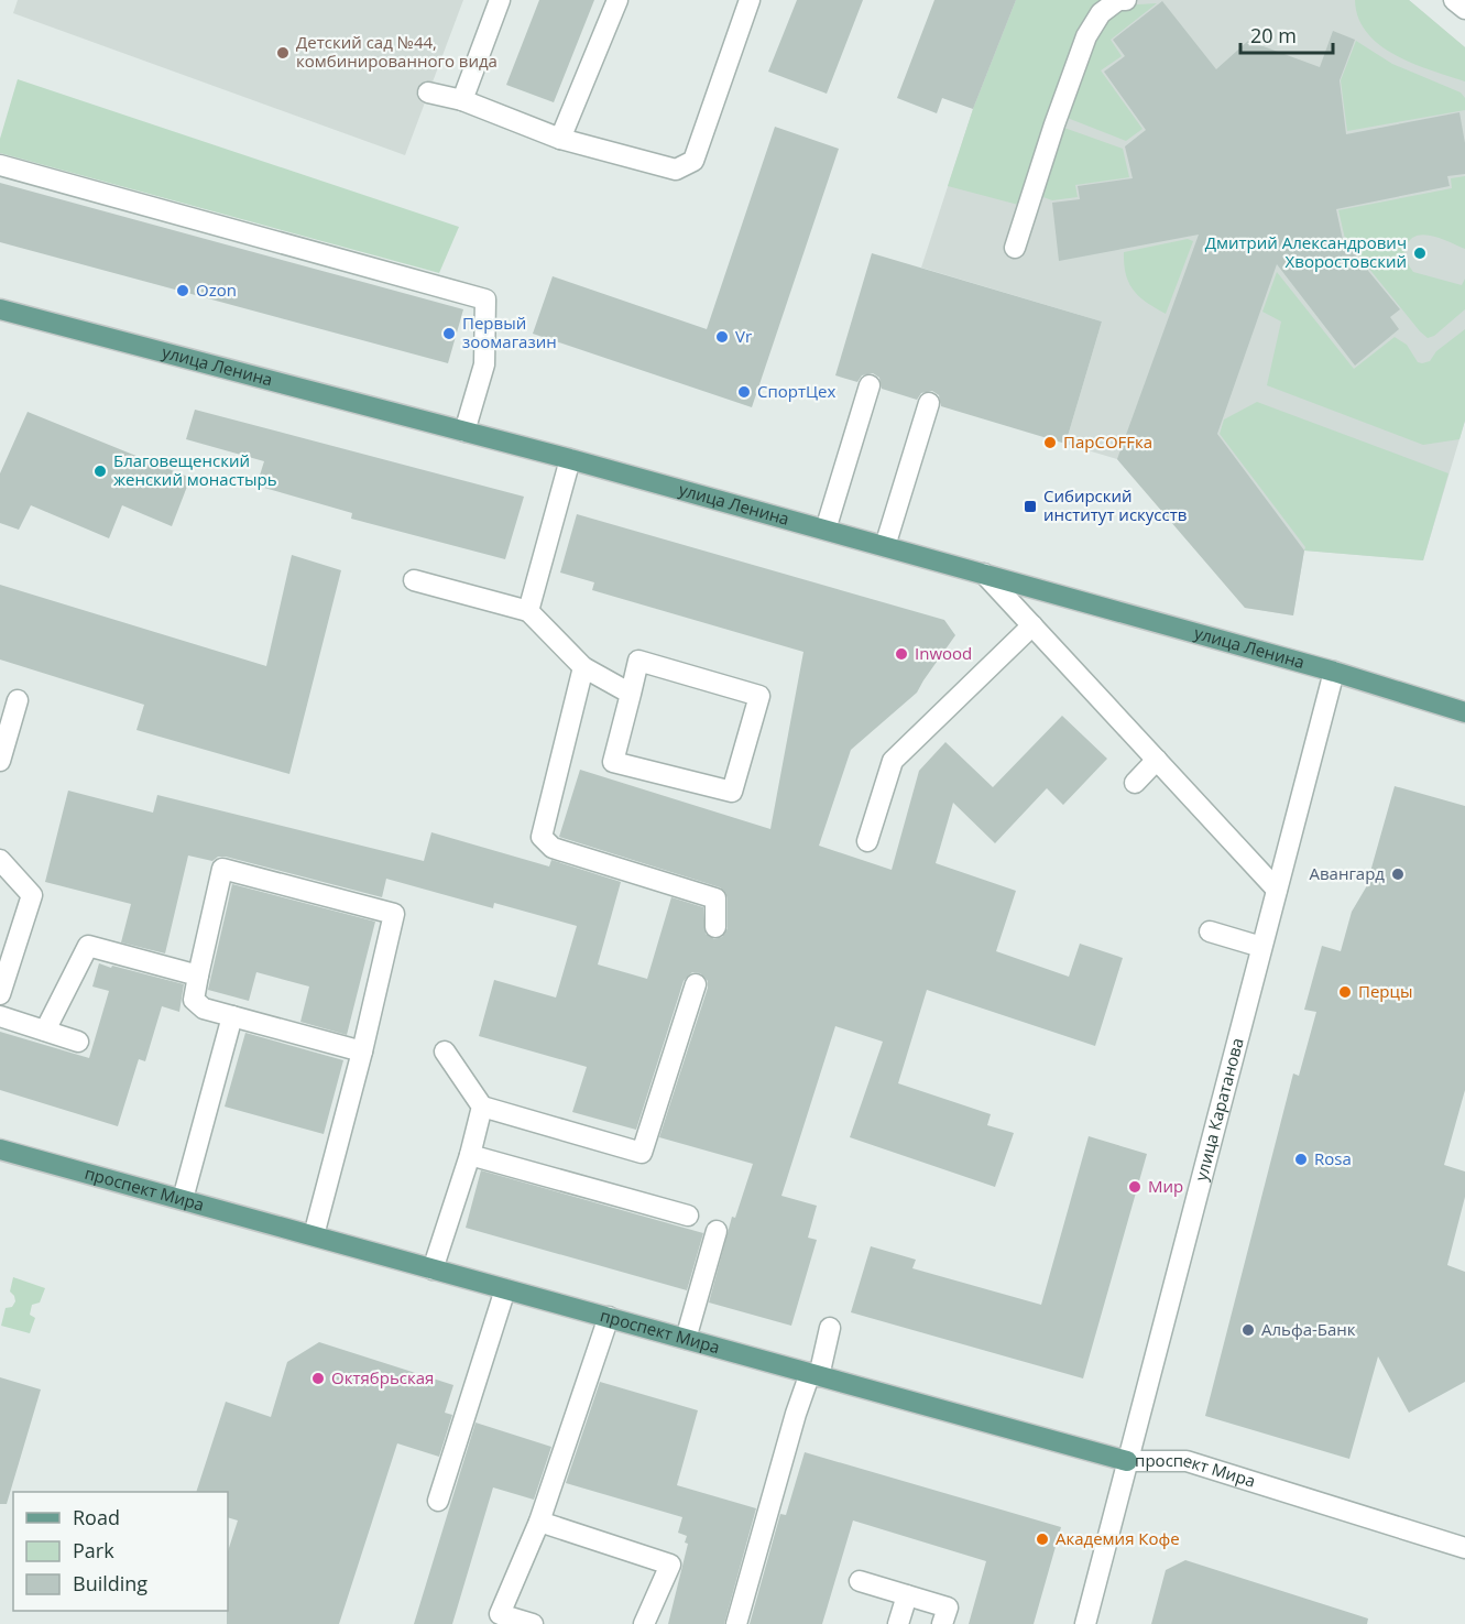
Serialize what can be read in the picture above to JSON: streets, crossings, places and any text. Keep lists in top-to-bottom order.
{
  "streets": {
    "main road": ["улица Ленина", "проспект Мира"],
    "street": ["улица Каратанова"]
  },
  "crossings": [
    ["улица Ленина", "улица Каратанова"],
    ["улица Каратанова", "проспект Мира"]
  ],
  "places": {
    "other": [
      "Детский сад №44, комбинированного вида",
      "Дмитрий Александрович Хворостовский",
      "Ozon",
      "Первый зоомагазин",
      "Vr",
      "СпортЦех",
      "ПарCOFFка",
      "Благовещенский женский монастырь",
      "Inwood",
      "Авангард",
      "Перцы",
      "Rosa",
      "Мир",
      "Альфа-Банк",
      "Октябрьская",
      "Академия Кофе"
    ],
    "transit": ["Сибирский институт искусств"]
  },
  "legend": ["Road", "Park", "Building"],
  "scale_bar": "20 m"
}
